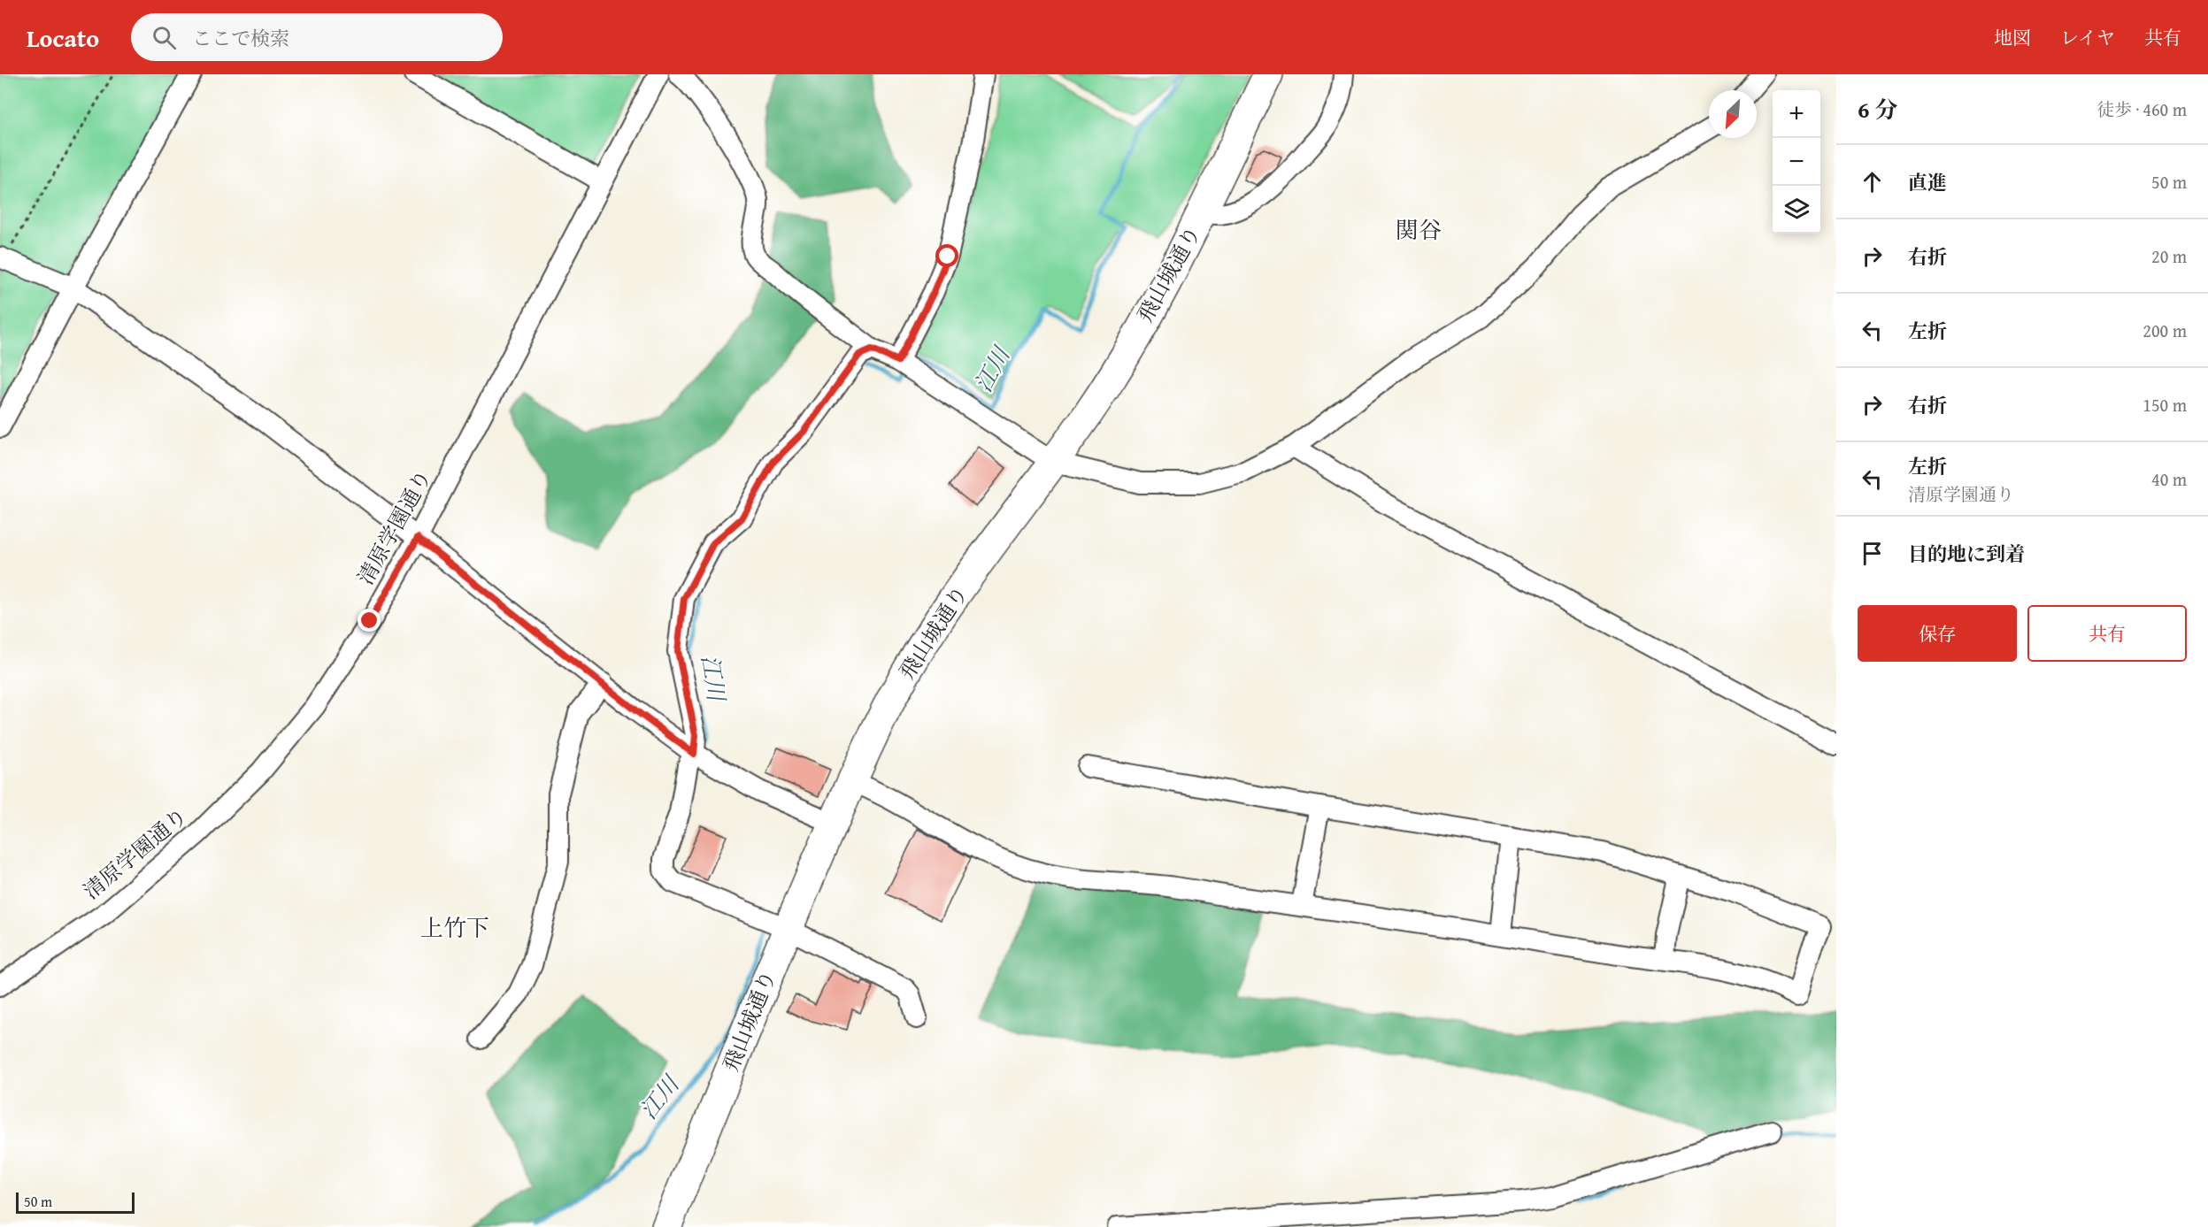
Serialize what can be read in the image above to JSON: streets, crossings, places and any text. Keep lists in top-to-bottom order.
{
  "streets": {
    "highway": ["飛山城通り"],
    "street": ["清原学園通り"]
  },
  "districts": ["関谷", "上竹下"],
  "water": ["江川"],
  "scale_bar": "50 m",
  "north": "bottom left",
  "page": {
    "header": "Locato",
    "search": "ここで検索",
    "nav": ["地図", "レイヤ", "共有"],
    "heading": ["6 分", "徒歩 · 460 m"],
    "map_buttons": ["+", "−"],
    "list": [
      ["直進", "50 m"],
      ["右折", "20 m"],
      ["左折", "200 m"],
      ["右折", "150 m"],
      ["左折", "清原学園通り", "40 m"],
      "目的地に到着"
    ],
    "buttons": ["保存", "共有"],
    "scale": "50 m"
  }
}
